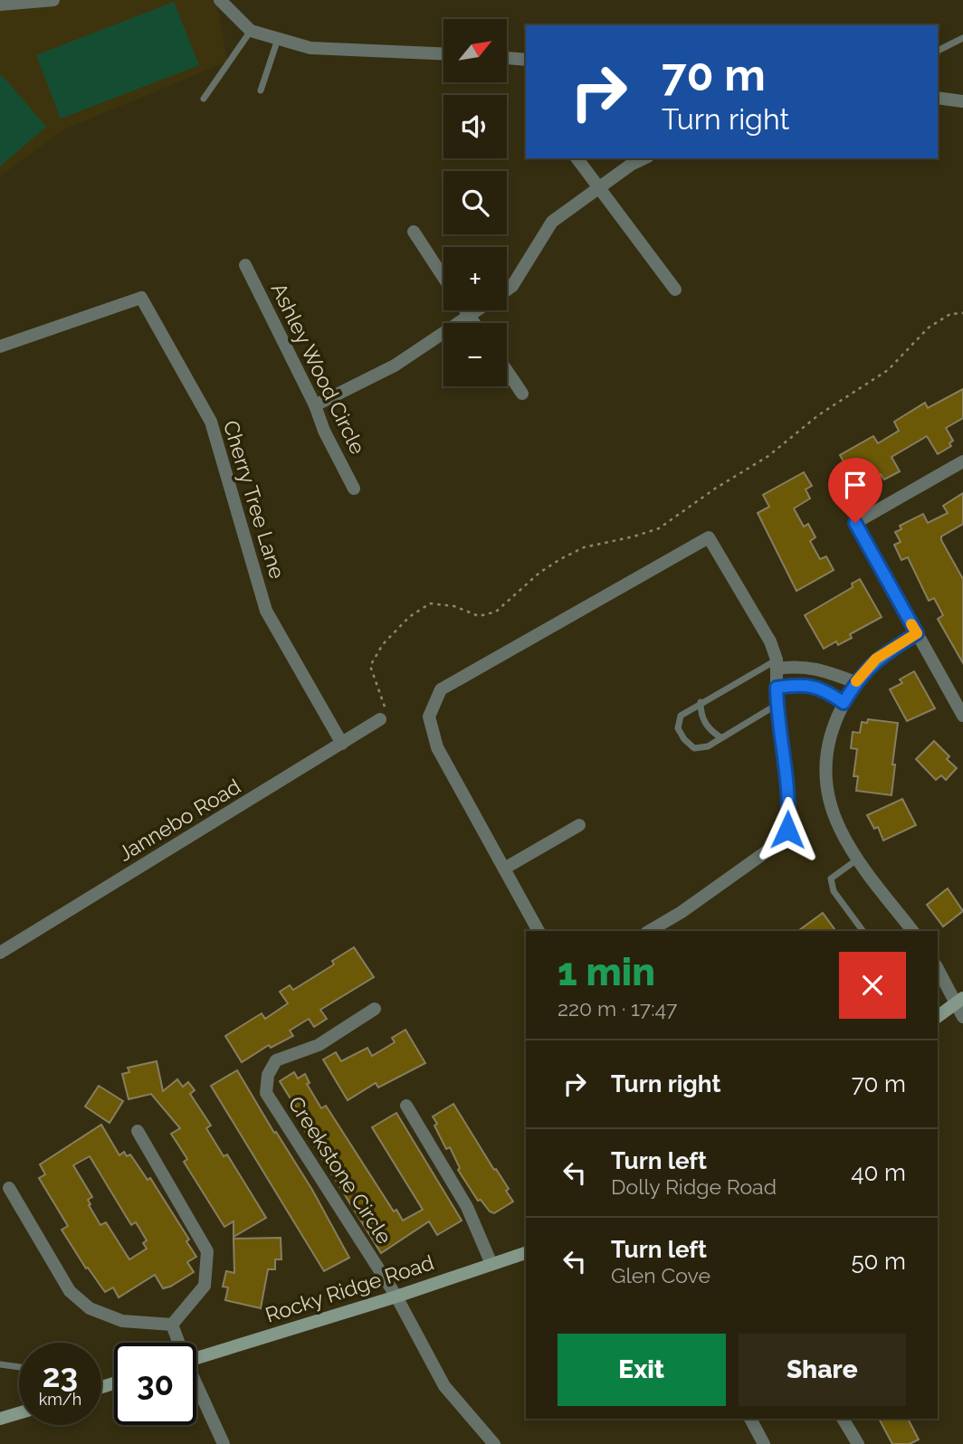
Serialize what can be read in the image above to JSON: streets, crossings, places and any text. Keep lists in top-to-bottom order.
{
  "streets": {
    "main road": ["Rocky Ridge Road"],
    "street": [
      "Ashley Wood Circle",
      "Cherry Tree Lane",
      "Jannebo Road",
      "Creekstone Circle"
    ]
  },
  "crossings": [
    ["Cherry Tree Lane", "Jannebo Road"],
    ["Creekstone Circle", "Rocky Ridge Road"]
  ],
  "north": "top right",
  "page": {
    "map_buttons": ["+", "−"],
    "turn": ["70 m", "Turn right"],
    "heading": ["1 min", "220 m · 17:47"],
    "list": [
      {
        "name": "Turn right",
        "value": "70 m"
      },
      {
        "name": "Turn left",
        "note": "Dolly Ridge Road",
        "value": "40 m"
      },
      {
        "name": "Turn left",
        "note": "Glen Cove",
        "value": "50 m"
      }
    ],
    "buttons": ["Exit", "Share"],
    "speed": "23 km/h",
    "limit": "30"
  }
}
